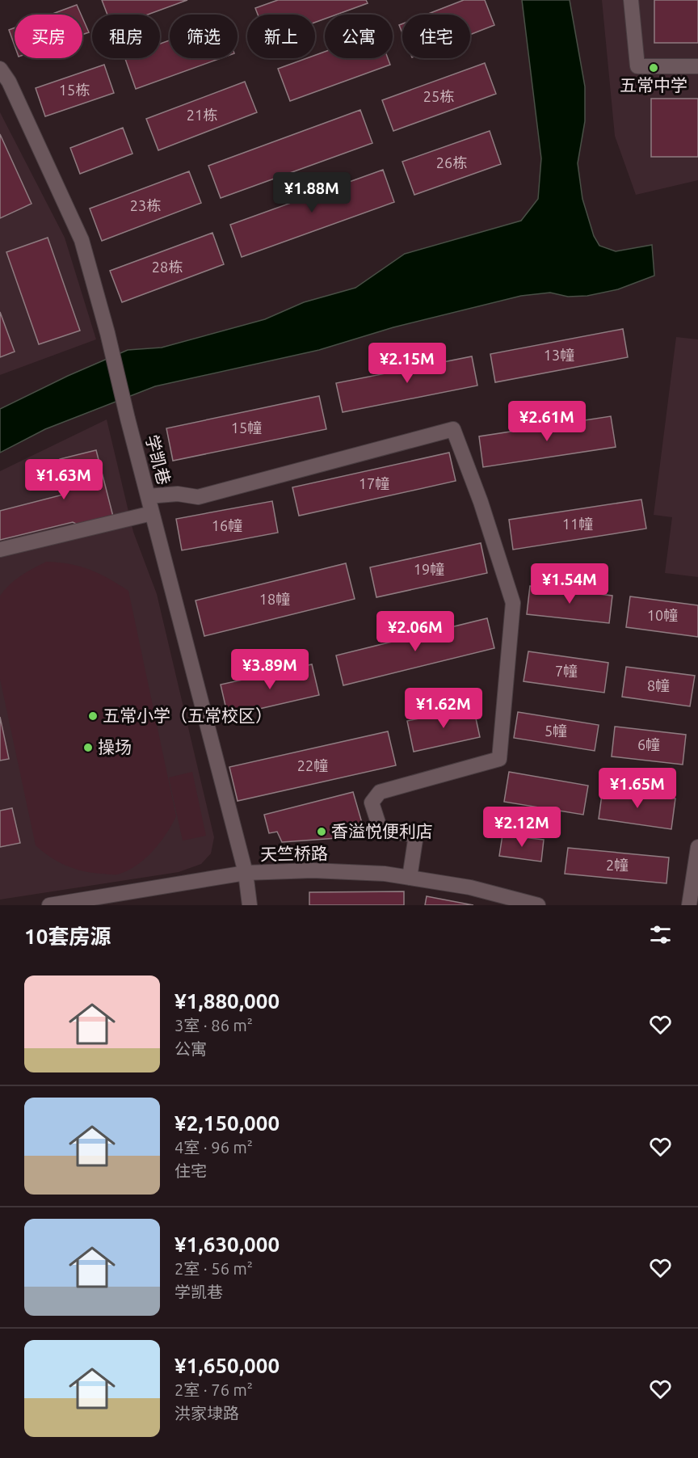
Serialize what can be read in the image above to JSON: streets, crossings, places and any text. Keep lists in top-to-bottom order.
{
  "streets": {
    "street": ["学凯巷", "天竺桥路"]
  },
  "crossings": [
    ["学凯巷", "天竺桥路"]
  ],
  "places": [
    "五常中学",
    "五常小学（五常校区）",
    "操场",
    "香溢悦便利店"
  ],
  "house_numbers": [
    "15栋",
    "25栋",
    "21栋",
    "26栋",
    "23栋",
    "28栋",
    "13幢",
    "15幢",
    "17幢",
    "11幢",
    "16幢",
    "19幢",
    "18幢",
    "10幢",
    "7幢",
    "8幢",
    "5幢",
    "6幢",
    "22幢",
    "2幢"
  ],
  "page": {
    "chip": [
      "买房",
      "租房",
      "筛选",
      "新上",
      "公寓",
      "住宅"
    ],
    "price": [
      "¥1.88M",
      "¥2.15M",
      "¥2.61M",
      "¥1.63M",
      "¥1.54M",
      "¥2.06M",
      "¥3.89M",
      "¥1.62M",
      "¥1.65M",
      "¥2.12M"
    ],
    "heading": "10套房源",
    "list": [
      {
        "name": "¥1,880,000",
        "note": "3室 · 86 m² · 公寓"
      },
      {
        "name": "¥2,150,000",
        "note": "4室 · 96 m² · 住宅"
      },
      {
        "name": "¥1,630,000",
        "note": "2室 · 56 m² · 学凯巷"
      },
      {
        "name": "¥1,650,000",
        "note": "2室 · 76 m² · 洪家埭路"
      }
    ]
  }
}
